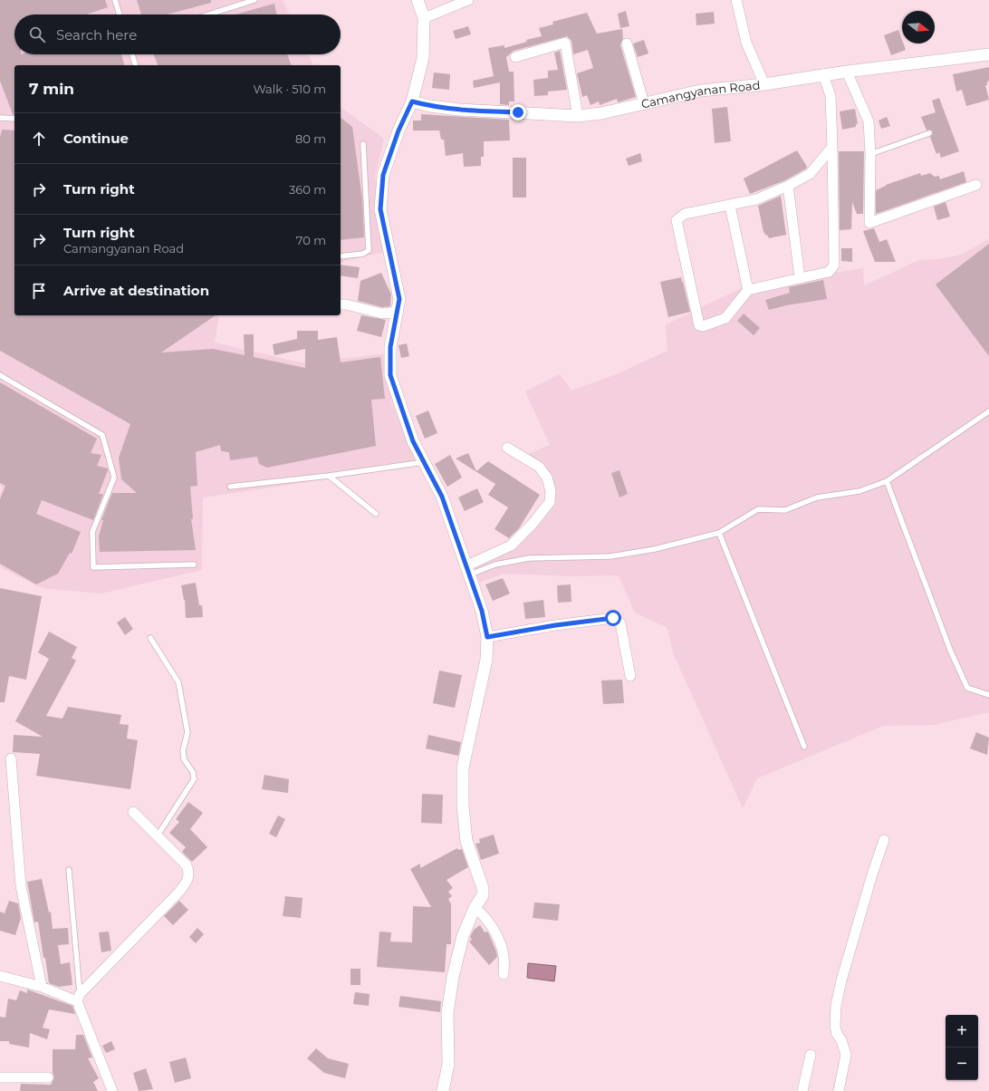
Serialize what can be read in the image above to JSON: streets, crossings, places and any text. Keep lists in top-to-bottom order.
{
  "streets": {
    "street": ["Camangyanan Road"]
  },
  "north": "right",
  "page": {
    "search": "Search here",
    "heading": ["7 min", "Walk · 510 m"],
    "list": [
      ["Continue", "80 m"],
      ["Turn right", "360 m"],
      ["Turn right", "Camangyanan Road", "70 m"],
      "Arrive at destination"
    ],
    "map_buttons": ["+", "−"]
  }
}
